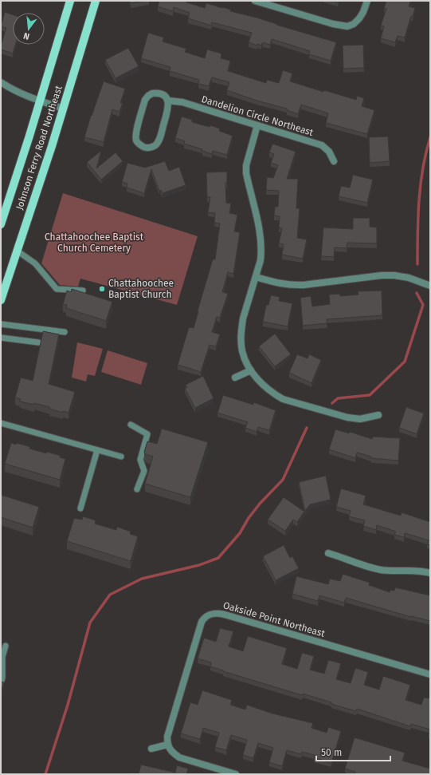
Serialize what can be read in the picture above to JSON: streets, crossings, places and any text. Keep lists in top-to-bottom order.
{
  "streets": {
    "main road": ["Johnson Ferry Road Northeast"],
    "street": ["Dandelion Circle Northeast", "Oakside Point Northeast"]
  },
  "parks": ["Chattahoochee Baptist Church Cemetery"],
  "places": ["Chattahoochee Baptist Church"],
  "scale_bar": "50 m",
  "north": "bottom"
}
